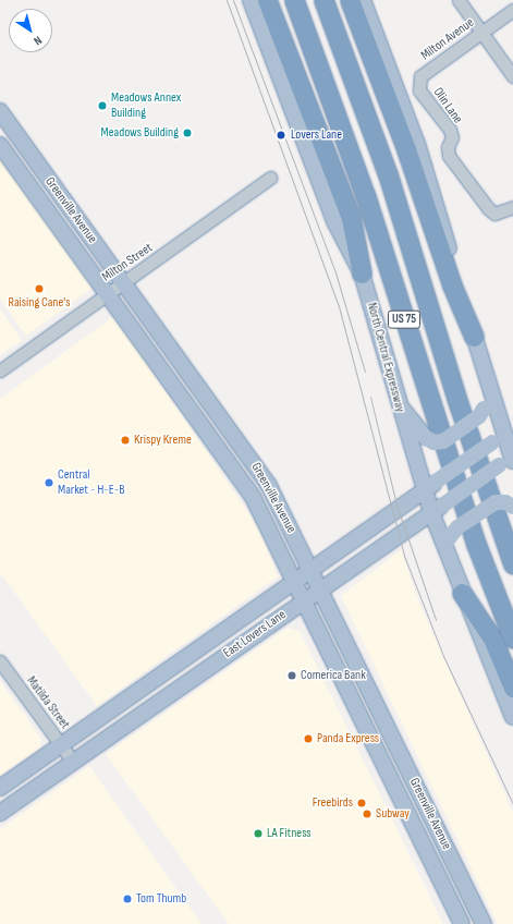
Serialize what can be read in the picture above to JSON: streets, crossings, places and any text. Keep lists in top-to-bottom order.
{
  "streets": {
    "highway": ["US 75", "North Central Expressway"],
    "main road": ["Greenville Avenue", "East Lovers Lane"],
    "street": [
      "Milton Avenue",
      "Olin Lane",
      "Milton Street",
      "Matilda Street"
    ]
  },
  "crossings": [
    ["Milton Avenue", "Olin Lane"],
    ["Greenville Avenue", "Milton Street"],
    ["Greenville Avenue", "East Lovers Lane"],
    ["North Central Expressway", "East Lovers Lane"],
    ["East Lovers Lane", "Matilda Street"]
  ],
  "places": [
    "Meadows Annex Building",
    "Meadows Building",
    "Lovers Lane",
    "Raising Cane's",
    "Krispy Kreme",
    "Central Market - H-E-B",
    "Comerica Bank",
    "Panda Express",
    "Freebirds",
    "Subway",
    "LA Fitness",
    "Tom Thumb"
  ],
  "north": "bottom right"
}
